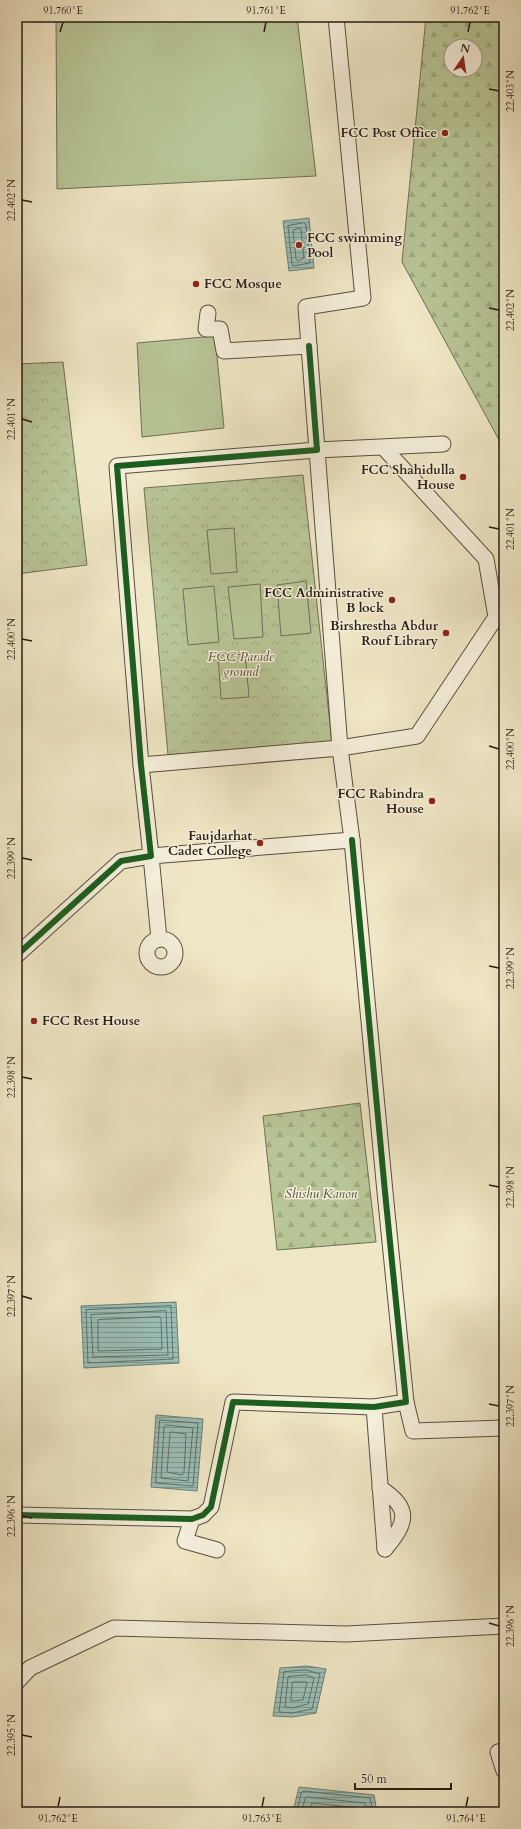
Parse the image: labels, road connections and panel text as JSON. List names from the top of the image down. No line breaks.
{"parks":["FCC Parade ground","Shishu Kanon"],"places":["FCC Post Office","FCC swimming Pool","FCC Mosque","FCC Shahidulla House","FCC Administrative B lock","Birshrestha Abdur Rouf Library","FCC Rabindra House","Faujdarhat Cadet College","FCC Rest House"],"scale_bar":"50 m","north":"top","coordinates":["91.760°E","91.761°E","91.762°E","22.403°N","22.402°N","22.401°N","22.400°N","22.399°N","22.398°N","22.397°N","22.396°N","22.395°N","91.763°E","91.764°E"]}
